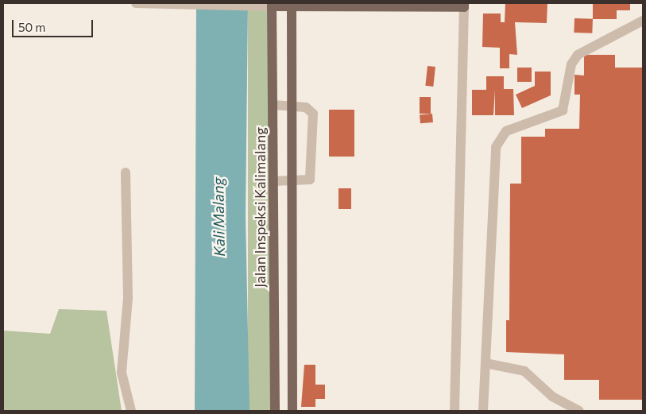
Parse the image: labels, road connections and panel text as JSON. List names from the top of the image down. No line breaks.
{"streets":{"main road":["Jalan Inspeksi Kalimalang"]},"water":["Kali Malang"],"scale_bar":"50 m"}
